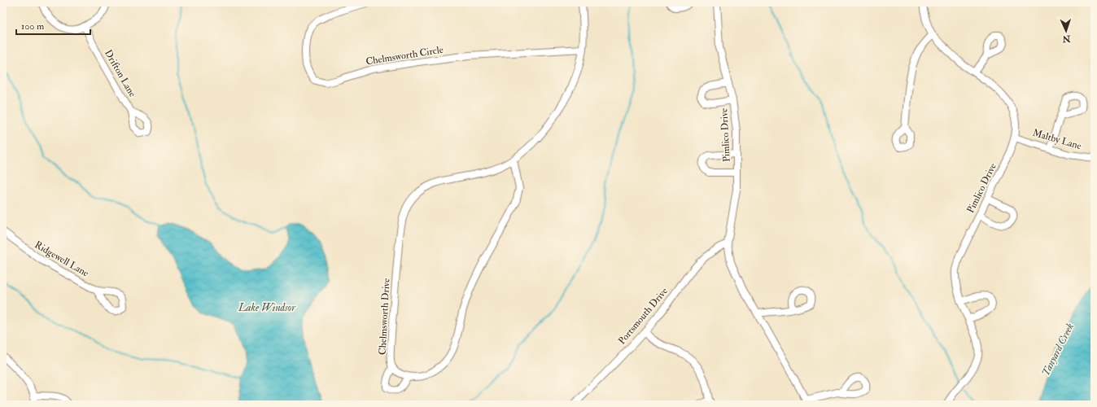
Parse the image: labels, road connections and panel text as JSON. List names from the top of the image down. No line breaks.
{"streets":{"street":["Chelmsworth Circle","Drifton Lane","Pimlico Drive","Maltby Lane","Ridgewell Lane","Portsmouth Drive","Chelmsworth Drive"]},"crossings":[["Chelmsworth Circle","Chelmsworth Drive"],["Pimlico Drive","Maltby Lane"],["Pimlico Drive","Portsmouth Drive"]],"water":["Lake Windsor","Tanyard Creek"],"scale_bar":"100 m","north":"bottom"}
